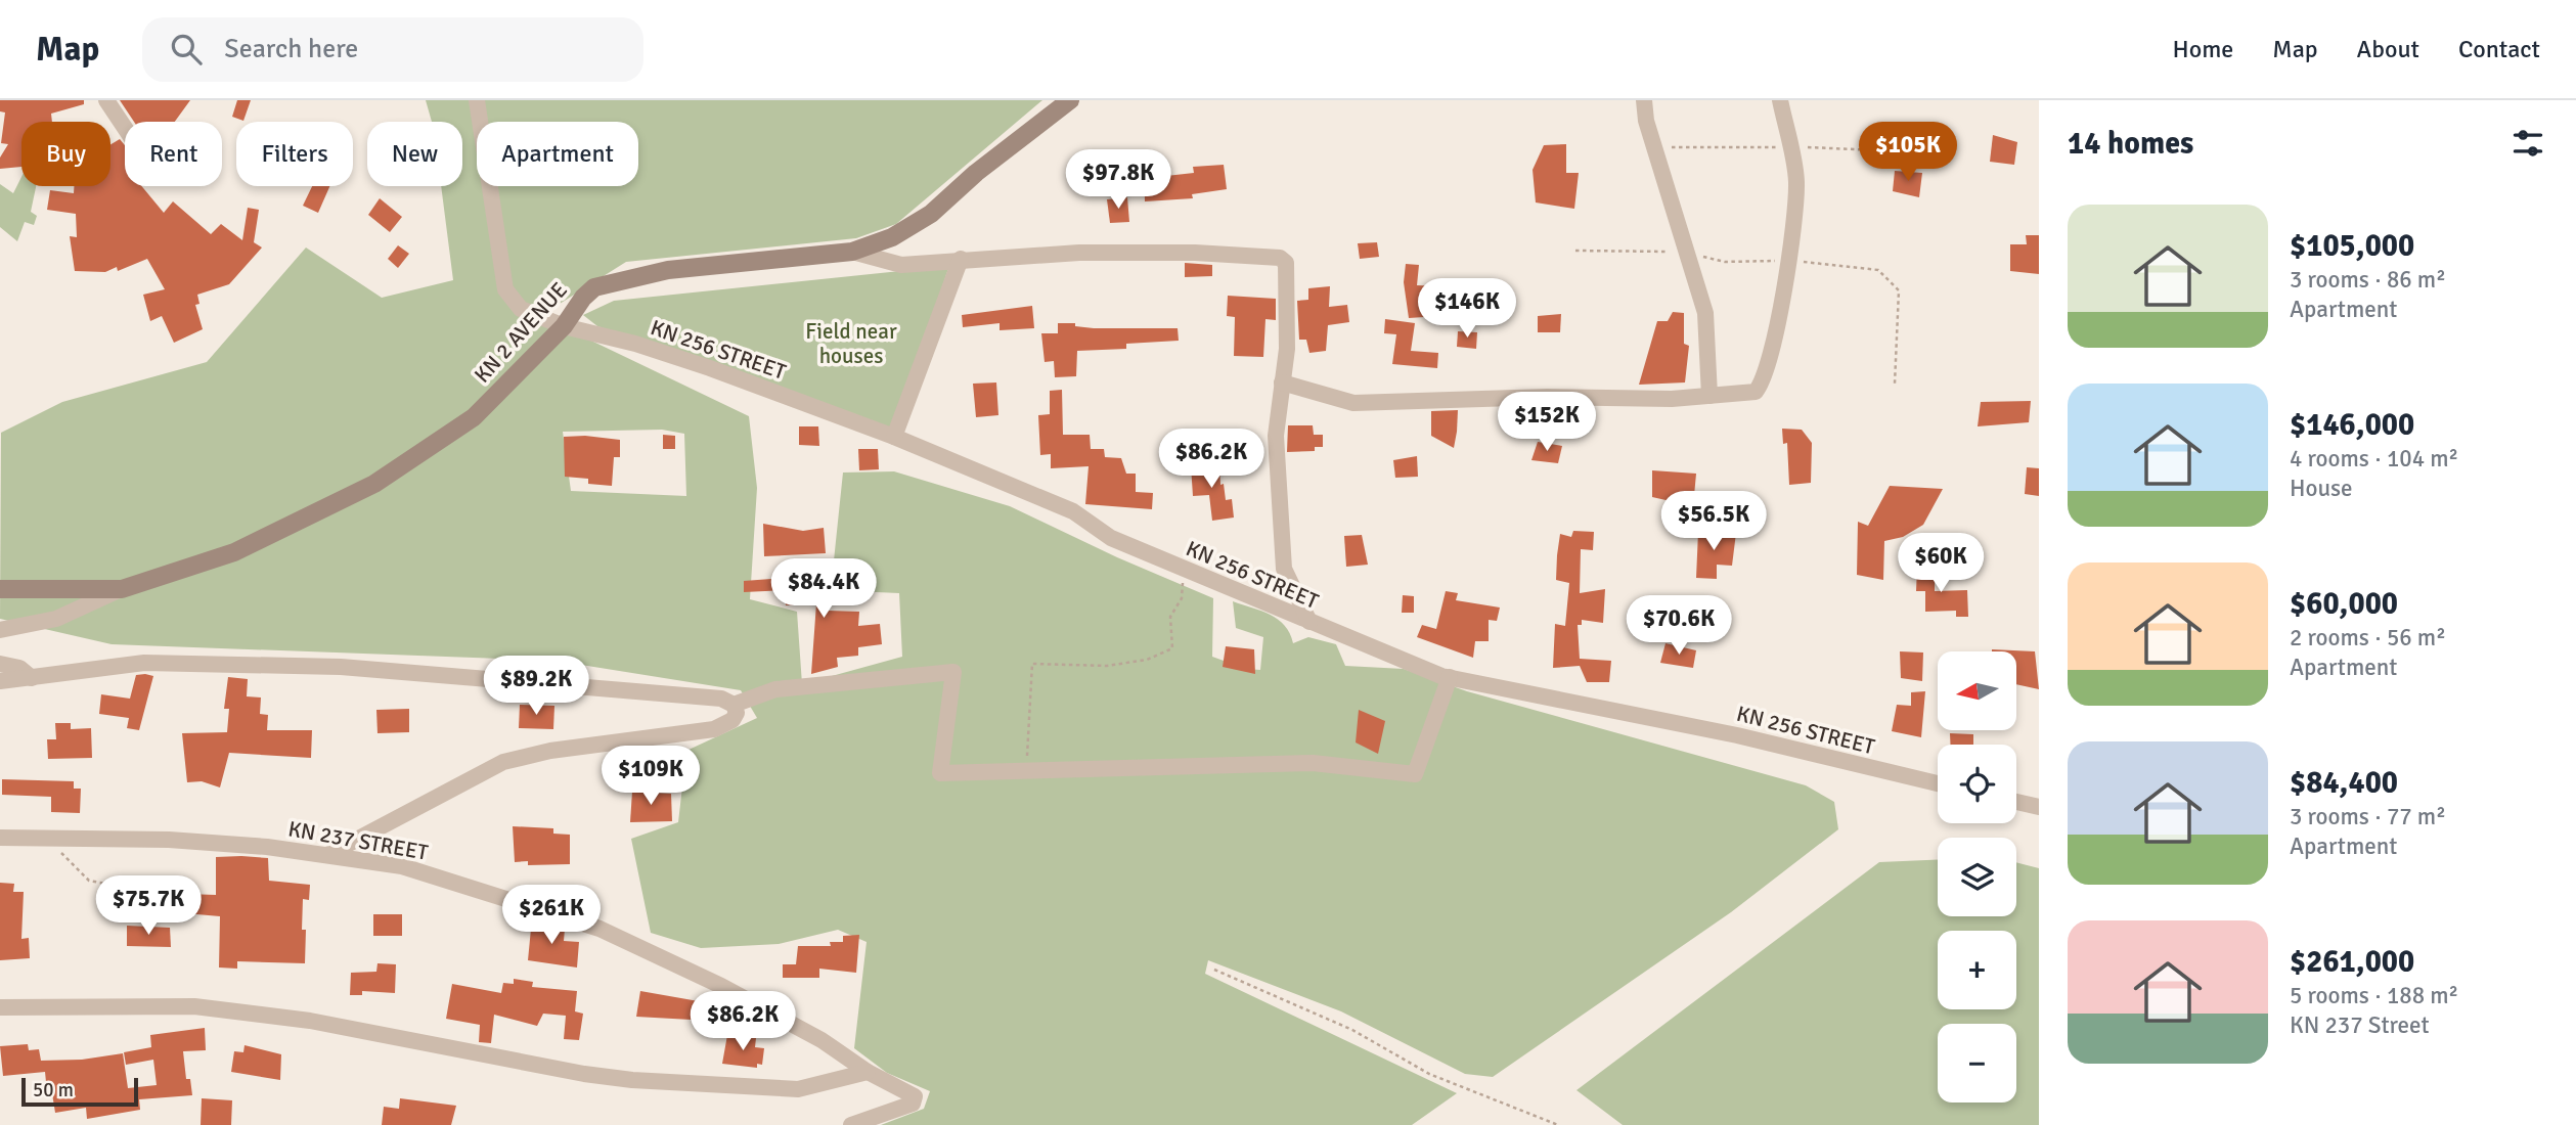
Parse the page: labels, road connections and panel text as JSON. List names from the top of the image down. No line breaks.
{"streets":{"main road":["KN 2 AVENUE"],"street":["KN 256 STREET","KN 237 STREET"]},"crossings":[["KN 2 AVENUE","KN 256 STREET"]],"parks":["Field near houses"],"scale_bar":"50 m","north":"left","page":{"header":"Map","search":"Search here","nav":["Home","Map","About","Contact"],"heading":"14 homes","price":["$105K","$97.8K","$146K","$152K","$86.2K","$56.5K","$60K","$84.4K","$70.6K","$89.2K","$109K","$75.7K","$261K","$86.2K"],"chip":["Buy","Rent","Filters","New","Apartment"],"list":[{"name":"$105,000","note":"3 rooms · 86 m² · Apartment"},{"name":"$146,000","note":"4 rooms · 104 m² · House"},{"name":"$60,000","note":"2 rooms · 56 m² · Apartment"},{"name":"$84,400","note":"3 rooms · 77 m² · Apartment"},{"name":"$261,000","note":"5 rooms · 188 m² · KN 237 Street"}],"map_buttons":["+","−"],"scale":"50 m"}}
